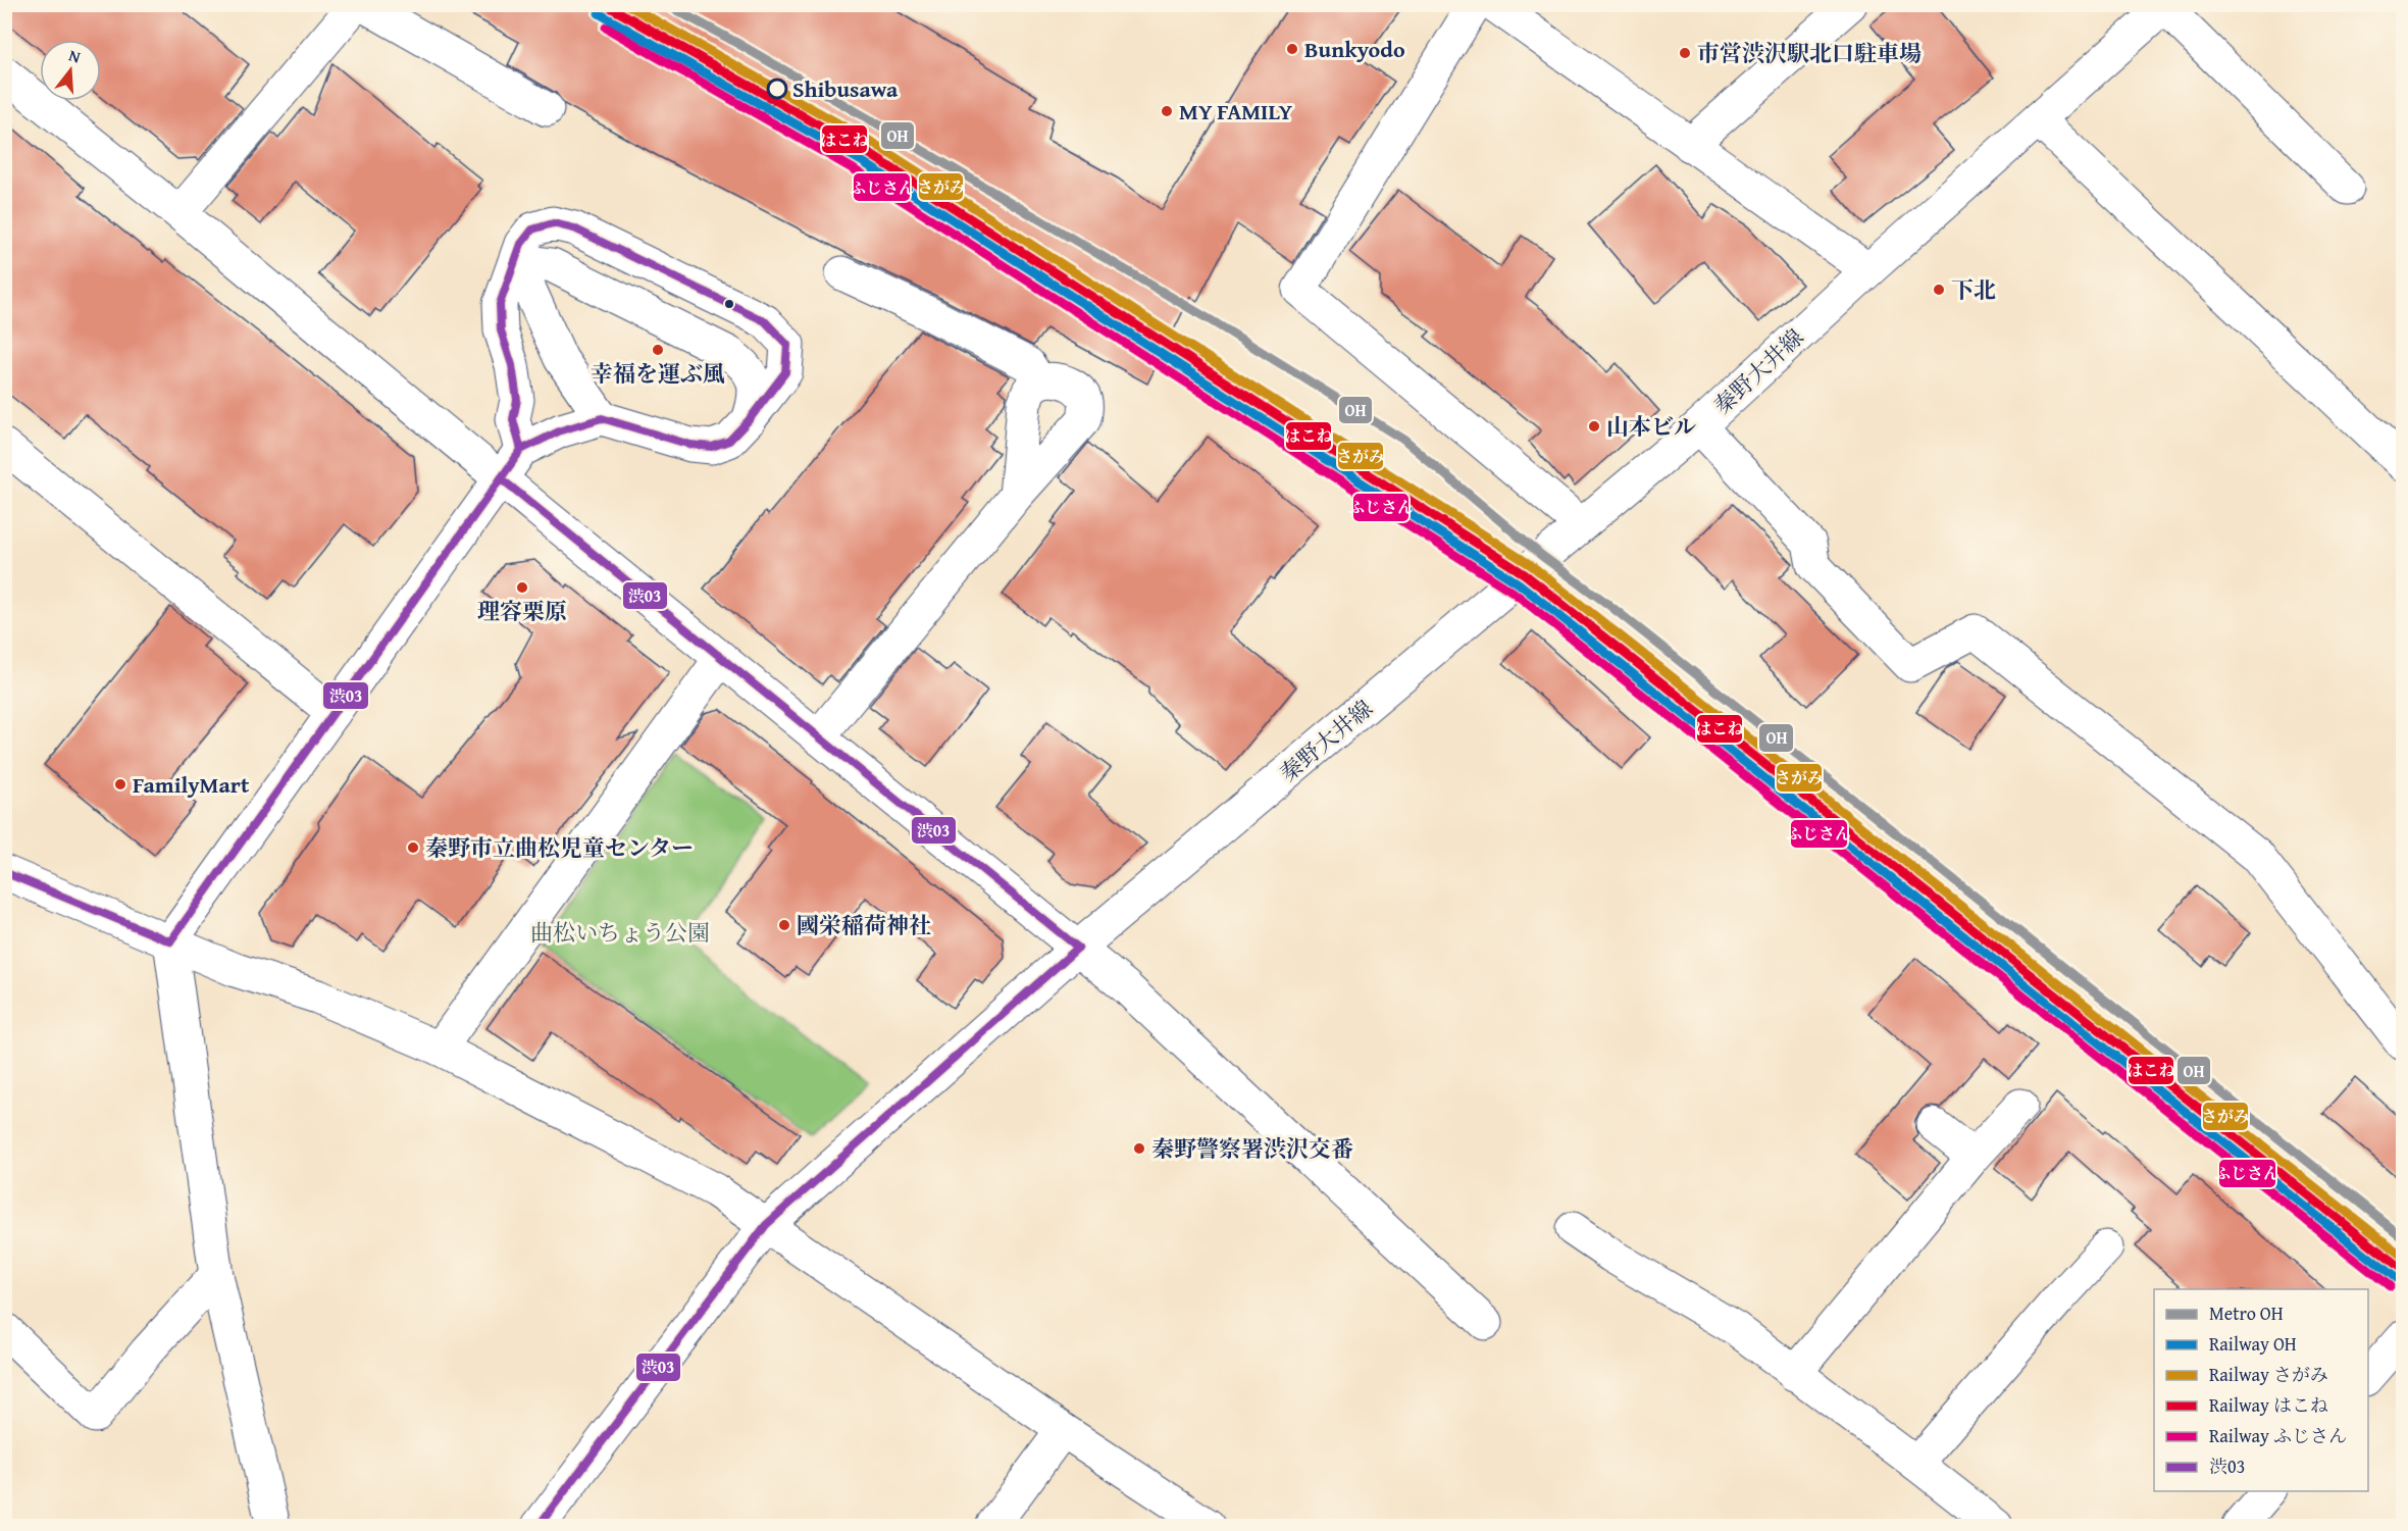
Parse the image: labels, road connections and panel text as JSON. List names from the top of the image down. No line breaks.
{"streets":{"street":["秦野大井線"]},"parks":["曲松いちょう公園"],"places":["Bunkyodo","市営渋沢駅北口駐車場","Shibusawa","MY FAMILY","下北","幸福を運ぶ風","山本ビル","理容栗原","FamilyMart","秦野市立曲松児童センター","國栄稲荷神社","秦野警察署渋沢交番"],"lines":["metro line OH","rail line さがみ","rail line はこね","rail line OH","rail line ふじさん","transit line 渋03"],"legend":["Metro OH","Railway OH","Railway さがみ","Railway はこね","Railway ふじさん","渋03"],"north":"top"}
